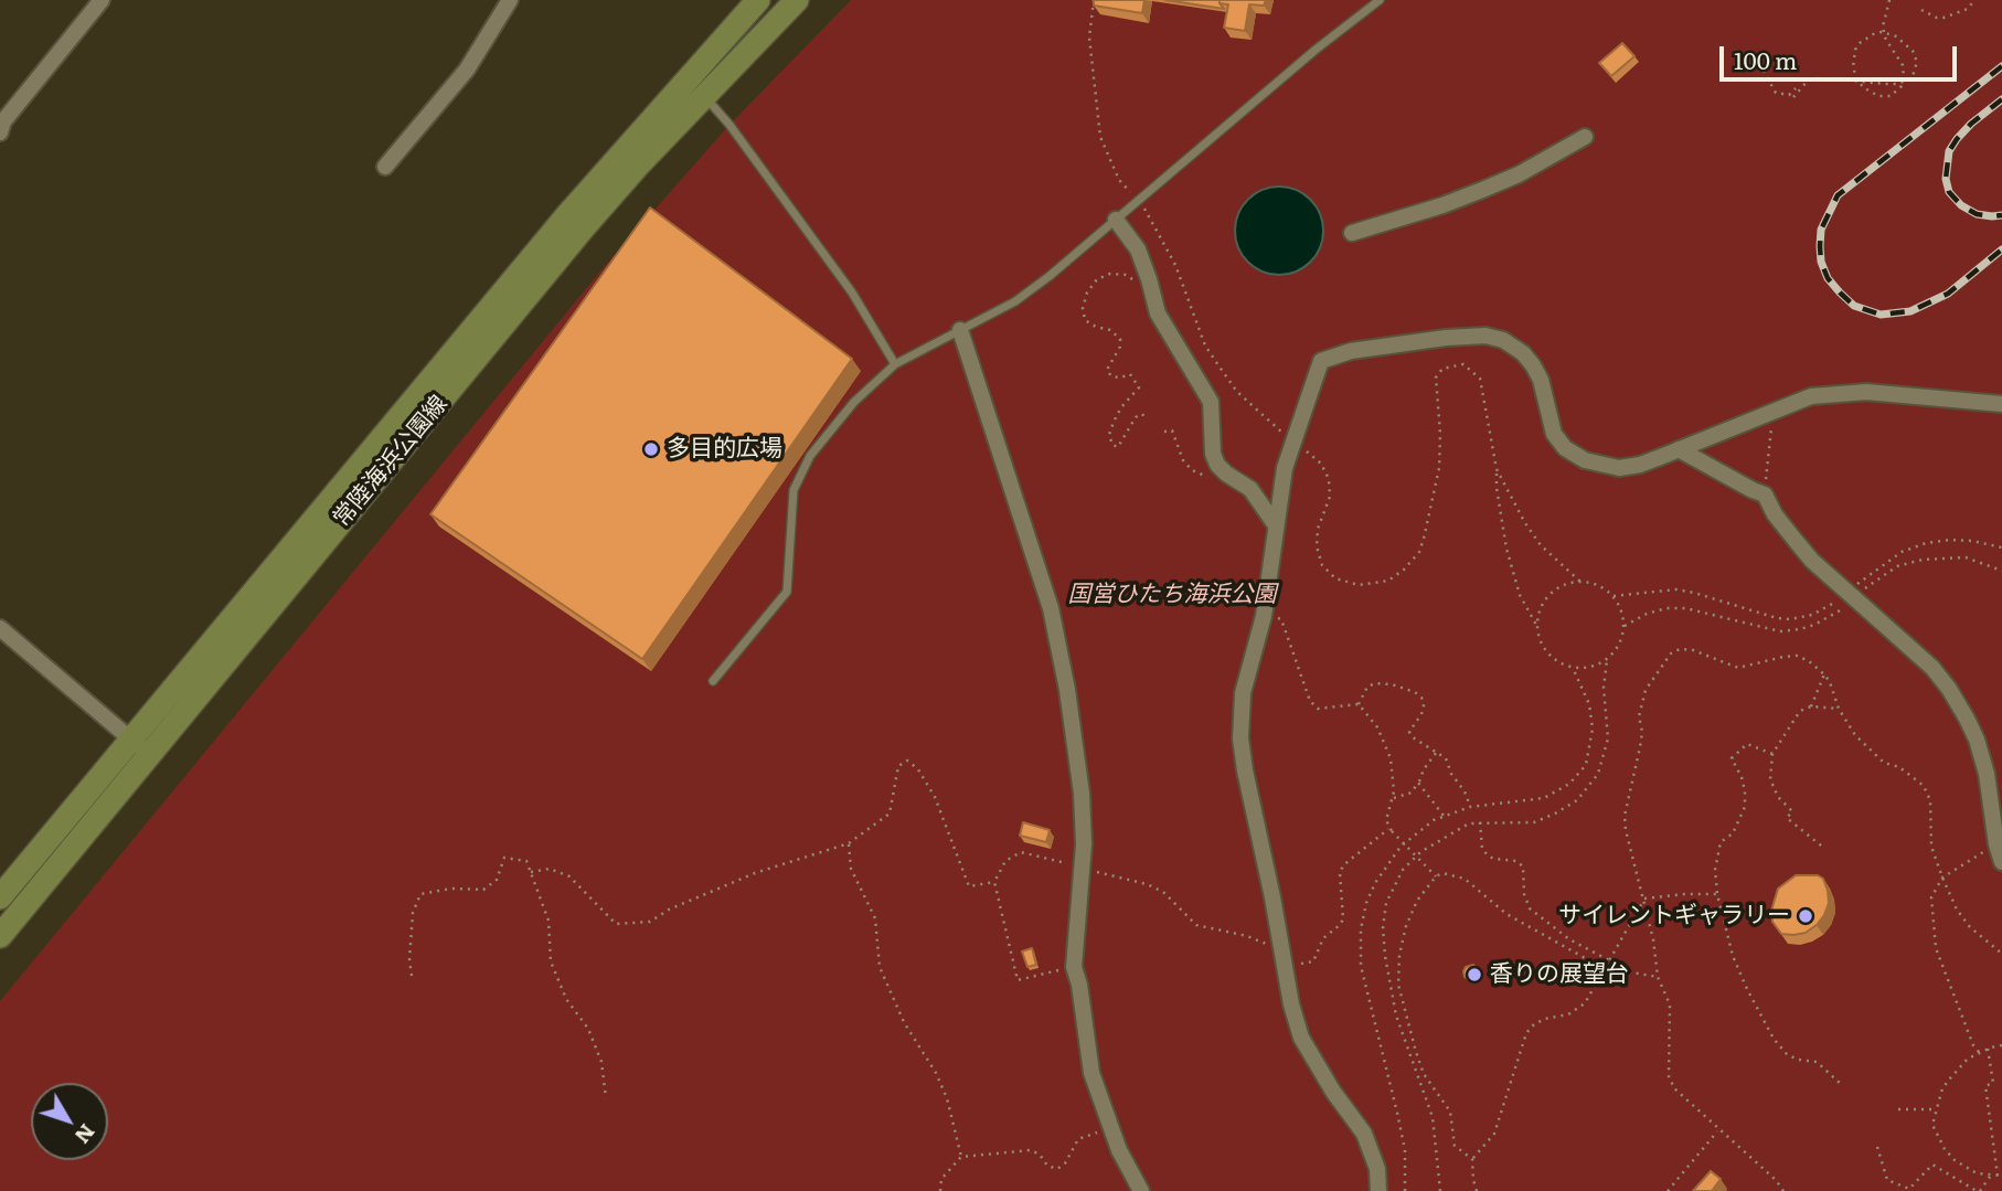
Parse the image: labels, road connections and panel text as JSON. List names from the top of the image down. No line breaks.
{"streets":{"main road":["常陸海浜公園線"]},"parks":["国営ひたち海浜公園"],"places":["多目的広場","サイレントギャラリー","香りの展望台"],"scale_bar":"100 m","north":"bottom right"}
